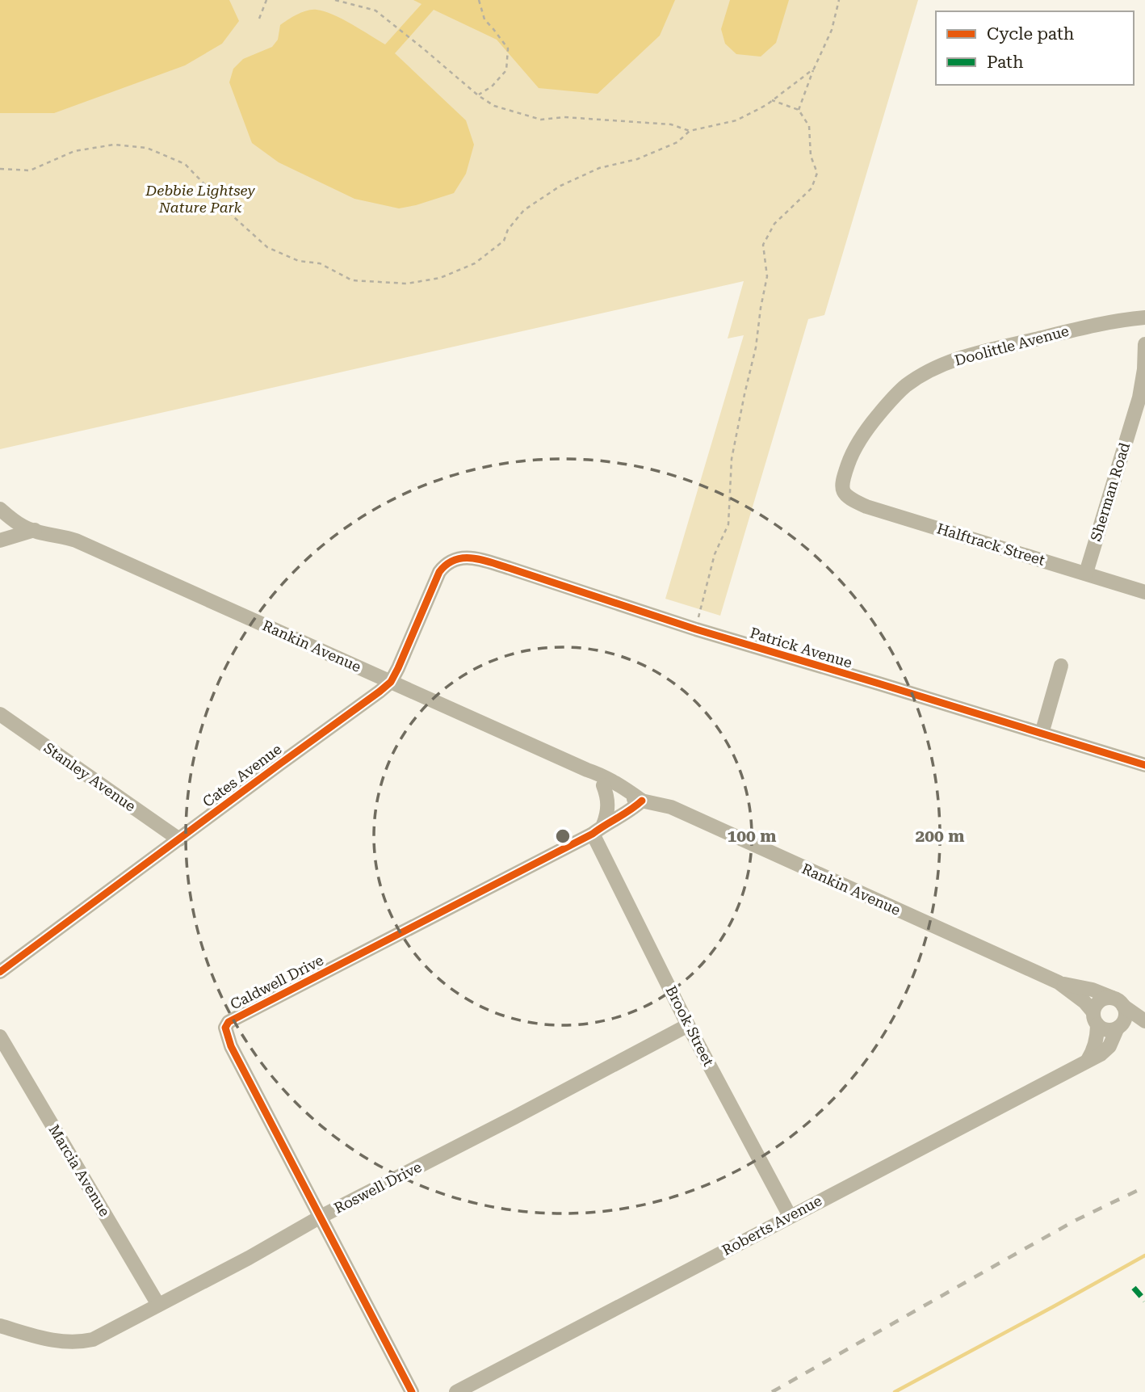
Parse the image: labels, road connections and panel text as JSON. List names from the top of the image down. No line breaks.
{"streets":{"street":["Doolittle Avenue","Sherman Road","Halftrack Street","Rankin Avenue","Patrick Avenue","Cates Avenue","Stanley Avenue","Caldwell Drive","Brook Street","Marcia Avenue","Roswell Drive","Roberts Avenue"]},"crossings":[["Doolittle Avenue","Sherman Road"],["Doolittle Avenue","Halftrack Street"],["Sherman Road","Halftrack Street"],["Rankin Avenue","Cates Avenue"],["Rankin Avenue","Caldwell Drive"],["Rankin Avenue","Roberts Avenue"],["Patrick Avenue","Cates Avenue"],["Cates Avenue","Stanley Avenue"],["Caldwell Drive","Brook Street"],["Caldwell Drive","Roswell Drive"],["Brook Street","Roswell Drive"],["Brook Street","Roberts Avenue"],["Marcia Avenue","Roswell Drive"]],"parks":["Debbie Lightsey Nature Park"],"legend":["Cycle path","Path"],"rings":["100 m","200 m"]}
